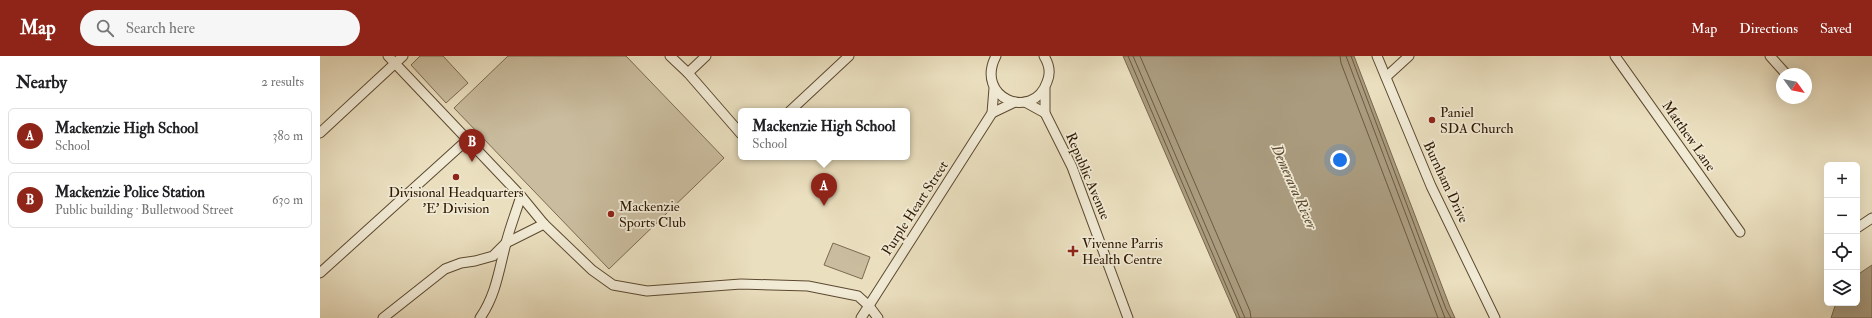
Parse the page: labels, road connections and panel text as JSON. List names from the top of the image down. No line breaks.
{"streets":{"street":["Matthew Lane","Republic Avenue","Burnham Drive","Purple Heart Street"]},"water":["Demerara River"],"places":{"other":["Paniel SDA Church","Divisional Headquarters 'E' Division","Mackenzie Sports Club"],"health":["Vivenne Parris Health Centre"]},"north":"bottom right","page":{"header":"Map","search":"Search here","nav":["Map","Directions","Saved"],"heading":["Nearby","2 results"],"list":[{"mark":"A","name":"Mackenzie High School","note":"School","value":"380 m"},{"mark":"B","name":"Mackenzie Police Station","note":"Public building · Bulletwood Street","value":"630 m"}],"popup":["Mackenzie High School","School"],"pins":["B","A"],"map_buttons":["+","−"]}}
